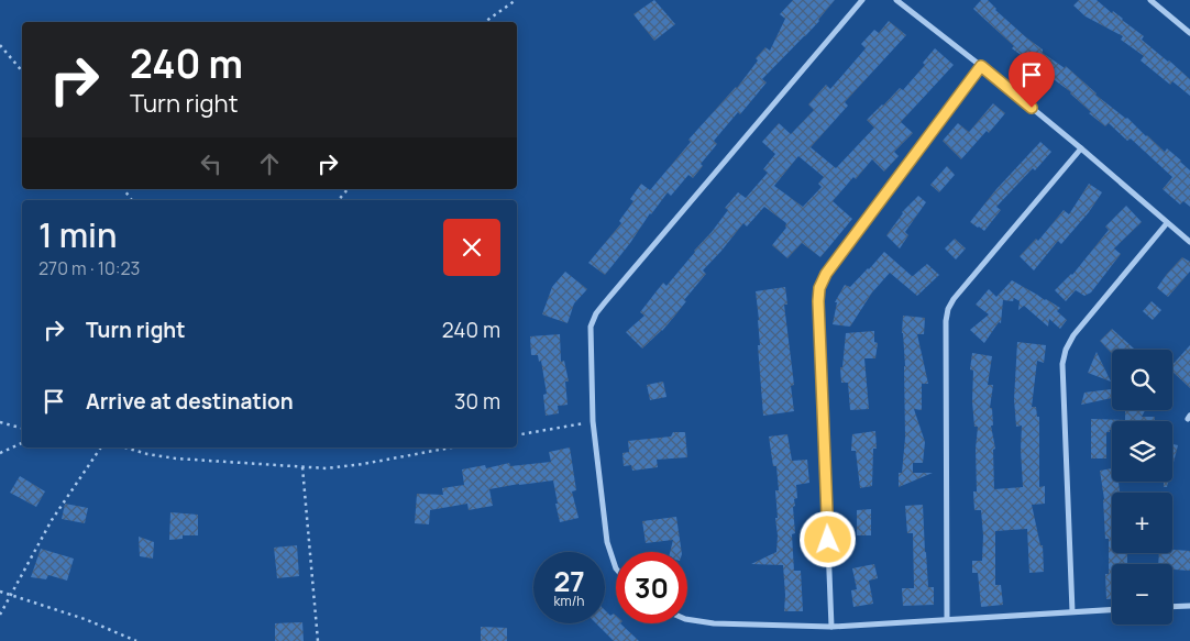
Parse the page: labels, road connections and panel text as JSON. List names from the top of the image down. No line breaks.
{"page":{"turn":["240 m","Turn right"],"heading":["1 min","270 m · 10:23"],"list":[{"name":"Turn right","value":"240 m"},{"name":"Arrive at destination","value":"30 m"}],"map_buttons":["+","−"],"speed":"27 km/h","limit":"30"}}
